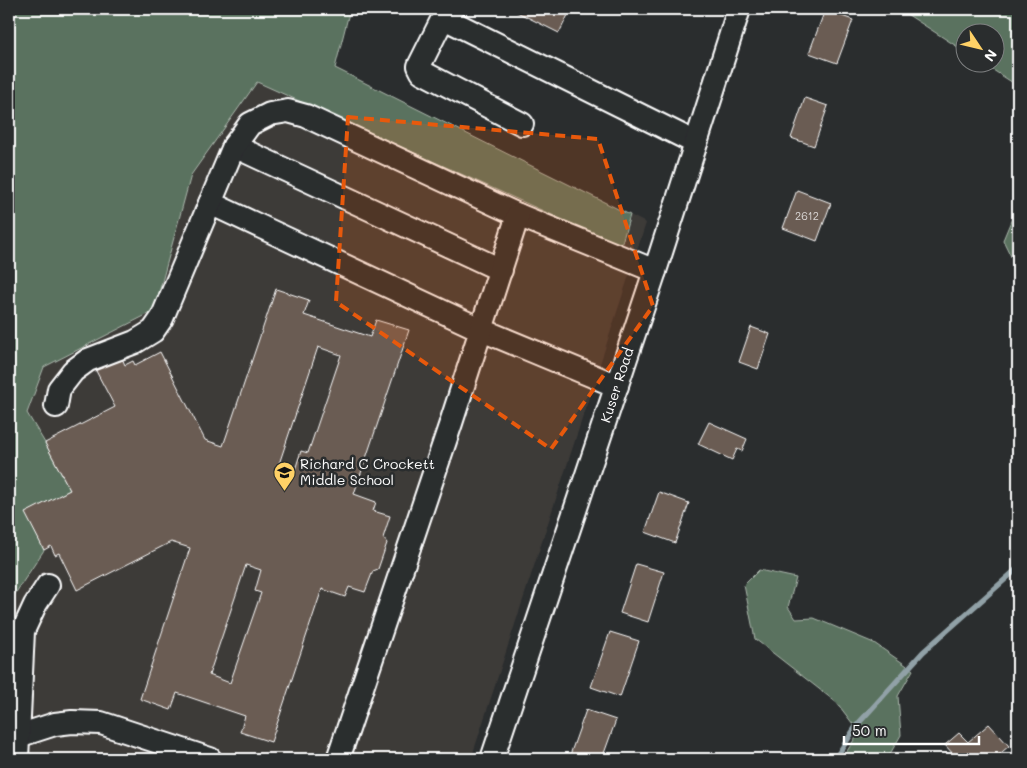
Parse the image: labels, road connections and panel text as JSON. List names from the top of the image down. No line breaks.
{"streets":{"street":["Kuser Road"]},"places":{"school or university":["Richard C Crockett Middle School"]},"house_numbers":["2612"],"scale_bar":"50 m","north":"bottom right"}
